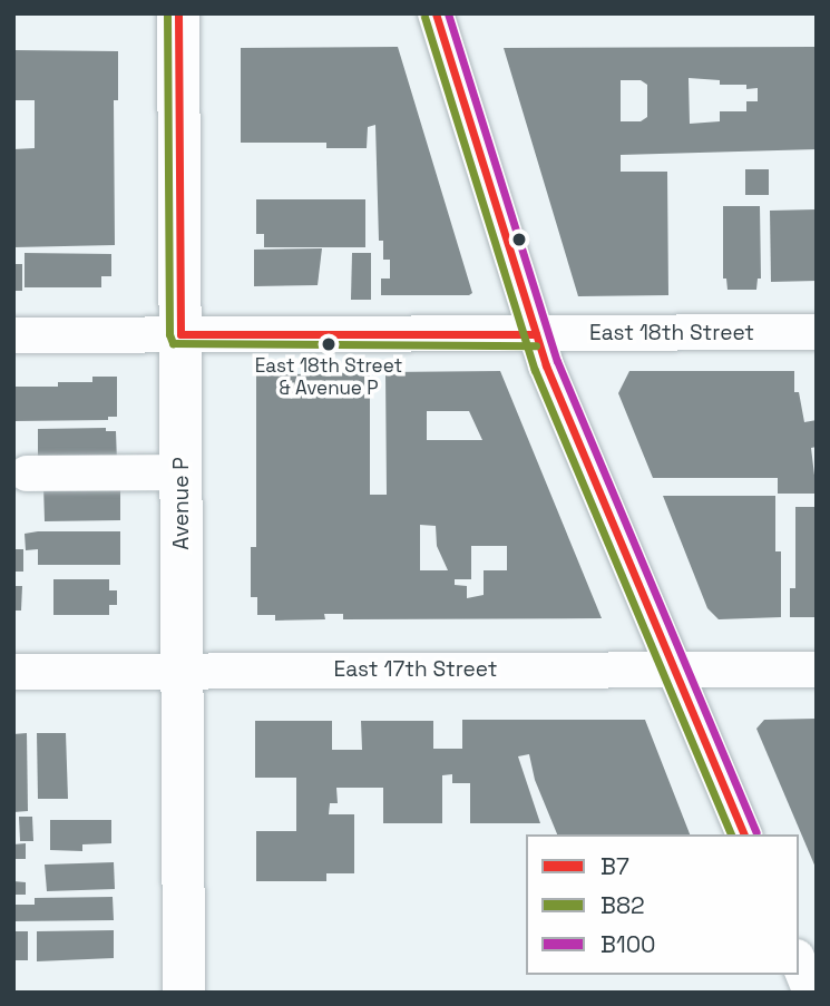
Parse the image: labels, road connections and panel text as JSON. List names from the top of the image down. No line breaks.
{"streets":{"main road":["Avenue P"],"street":["East 18th Street","East 17th Street"]},"crossings":[["East 18th Street","Avenue P"],["Avenue P","East 17th Street"]],"places":["East 18th Street & Avenue P"],"lines":["transit line B7","transit line B82","transit line B100"],"legend":["B7","B82","B100"]}
